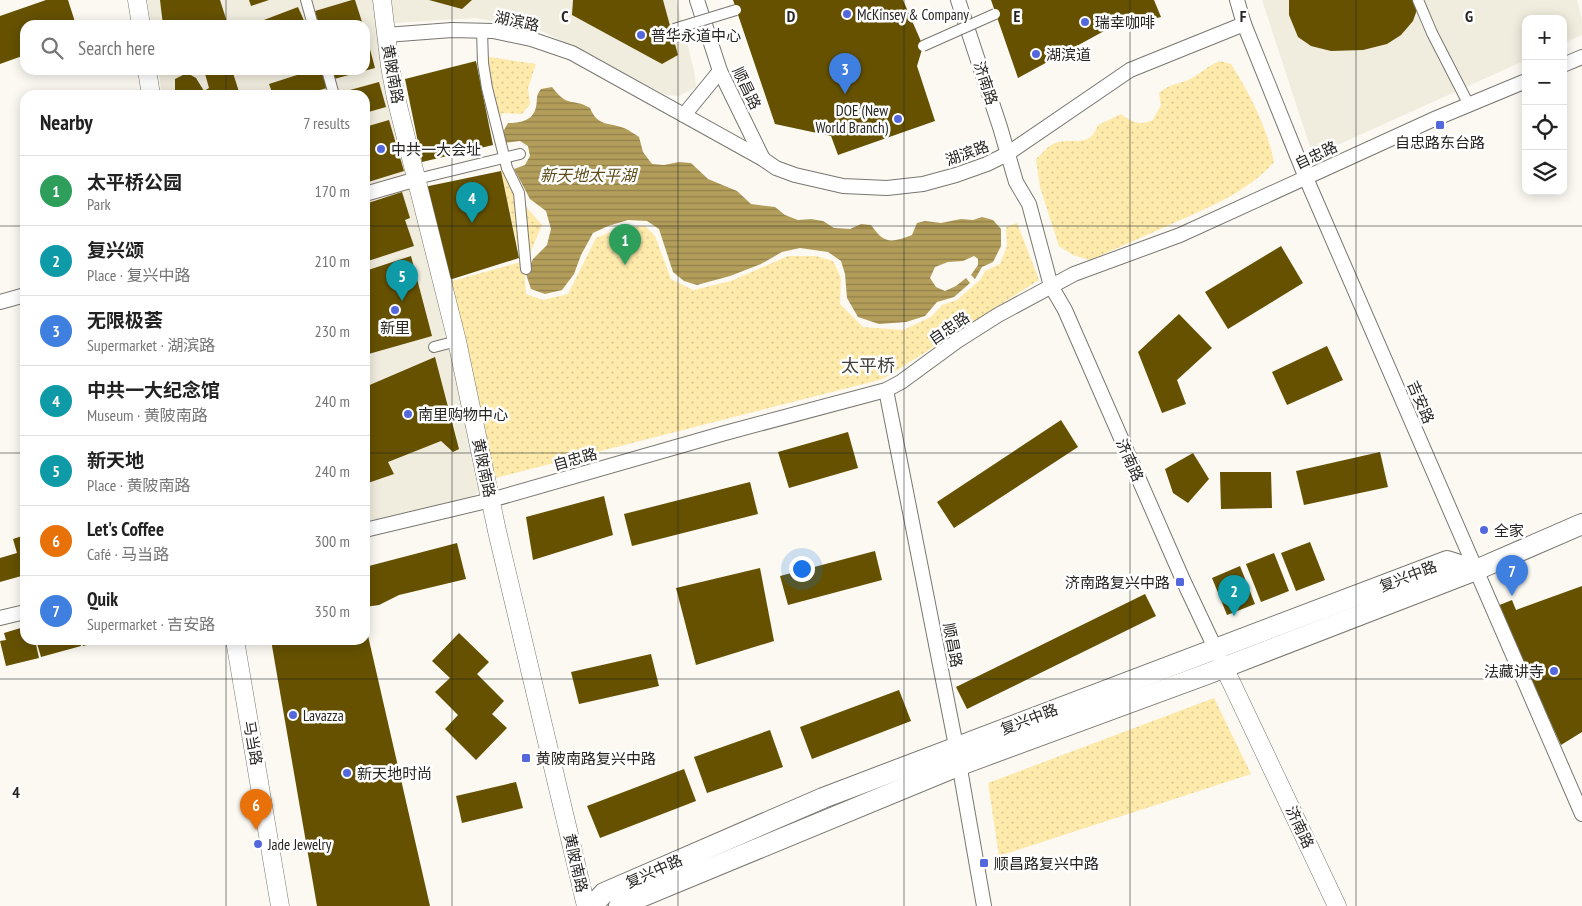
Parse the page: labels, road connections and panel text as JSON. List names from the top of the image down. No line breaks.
{"streets":{"main road":["复兴中路"],"street":["湖滨路","黄陂南路","济南路","顺昌路","自忠路","吉安路","马当路"]},"crossings":[["湖滨路","黄陂南路"],["湖滨路","济南路"],["湖滨路","顺昌路"],["湖滨路","吉安路"],["黄陂南路","自忠路"],["济南路","自忠路"],["济南路","复兴中路"],["顺昌路","自忠路"],["顺昌路","复兴中路"],["自忠路","吉安路"],["吉安路","复兴中路"]],"districts":["太平桥"],"water":["新天地太平湖"],"places":{"other":["McKinsey & Company","瑞幸咖啡","普华永道中心","湖滨道","DOE (New World Branch)","中共一大会址","新里","南里购物中心","全家","法藏讲寺","Lavazza","新天地时尚","Jade Jewelry"],"transit":["自忠路东台路","济南路复兴中路","黄陂南路复兴中路","顺昌路复兴中路"]},"page":{"map_buttons":["+","−"],"search":"Search here","pins":["3","4","1","5","7","2","6"],"heading":["Nearby","7 results"],"list":[{"mark":"1","name":"太平桥公园","note":"Park","value":"170 m"},{"mark":"2","name":"复兴颂","note":"Place · 复兴中路","value":"210 m"},{"mark":"3","name":"无限极荟","note":"Supermarket · 湖滨路","value":"230 m"},{"mark":"4","name":"中共一大纪念馆","note":"Museum · 黄陂南路","value":"240 m"},{"mark":"5","name":"新天地","note":"Place · 黄陂南路","value":"240 m"},{"mark":"6","name":"Let's Coffee","note":"Café · 马当路","value":"300 m"},{"mark":"7","name":"Quik","note":"Supermarket · 吉安路","value":"350 m"}]},"grid":{"columns":["C","D","E","F","G"],"rows":["4"]}}
